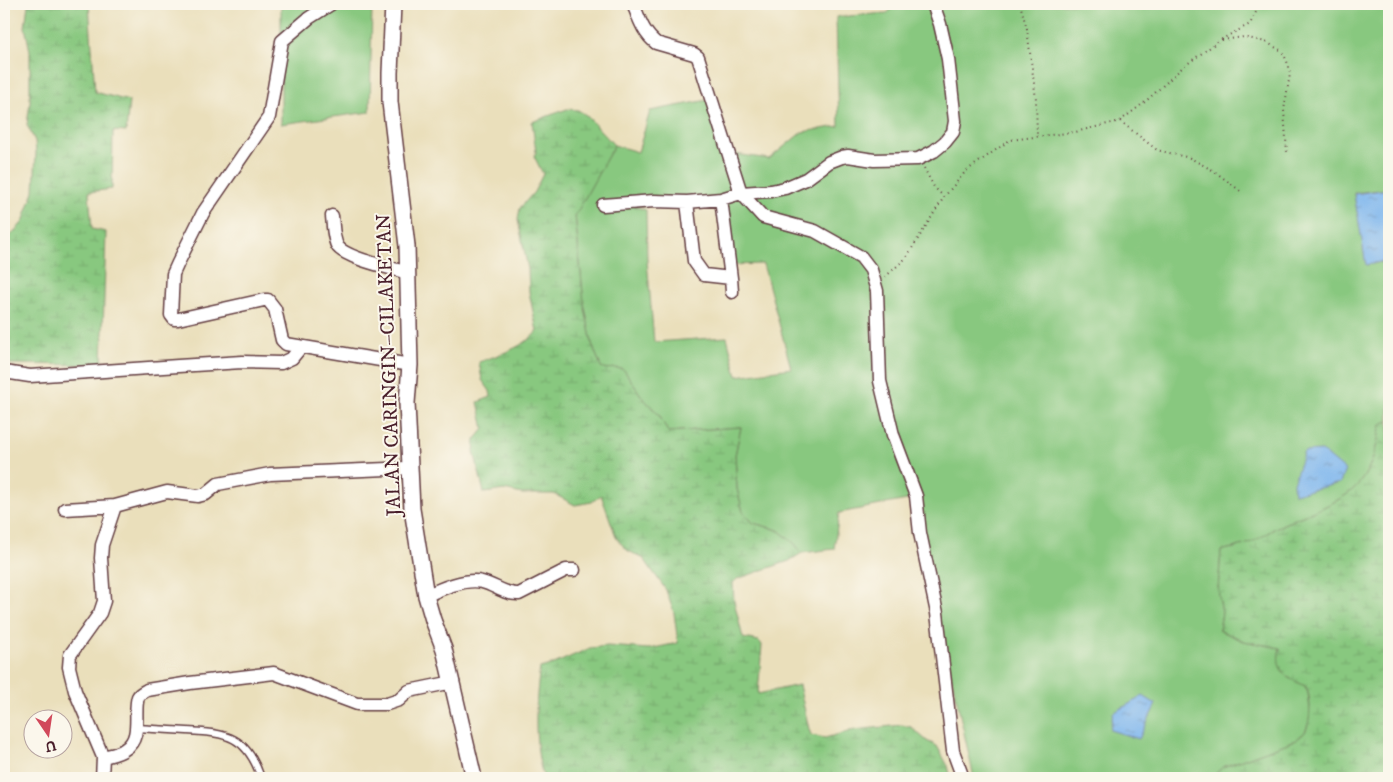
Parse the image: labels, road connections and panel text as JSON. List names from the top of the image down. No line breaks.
{"streets":{"street":["JALAN CARINGIN–CILAKETAN"]},"north":"bottom"}
